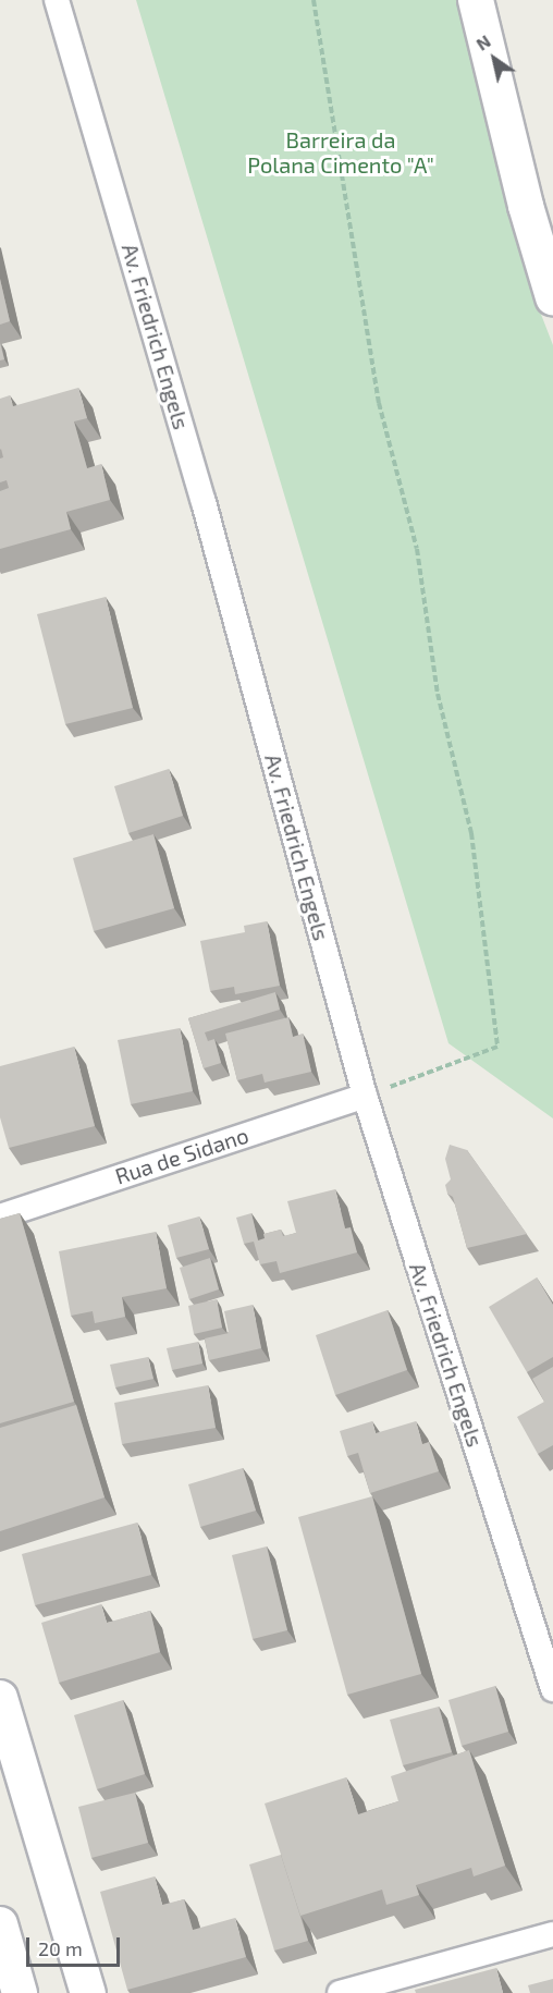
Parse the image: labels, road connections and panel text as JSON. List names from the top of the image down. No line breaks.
{"streets":{"street":["Av. Friedrich Engels","Rua de Sidano"]},"crossings":[["Av. Friedrich Engels","Rua de Sidano"]],"parks":["Barreira da Polana Cimento \"A\""],"scale_bar":"20 m","north":"top left"}
